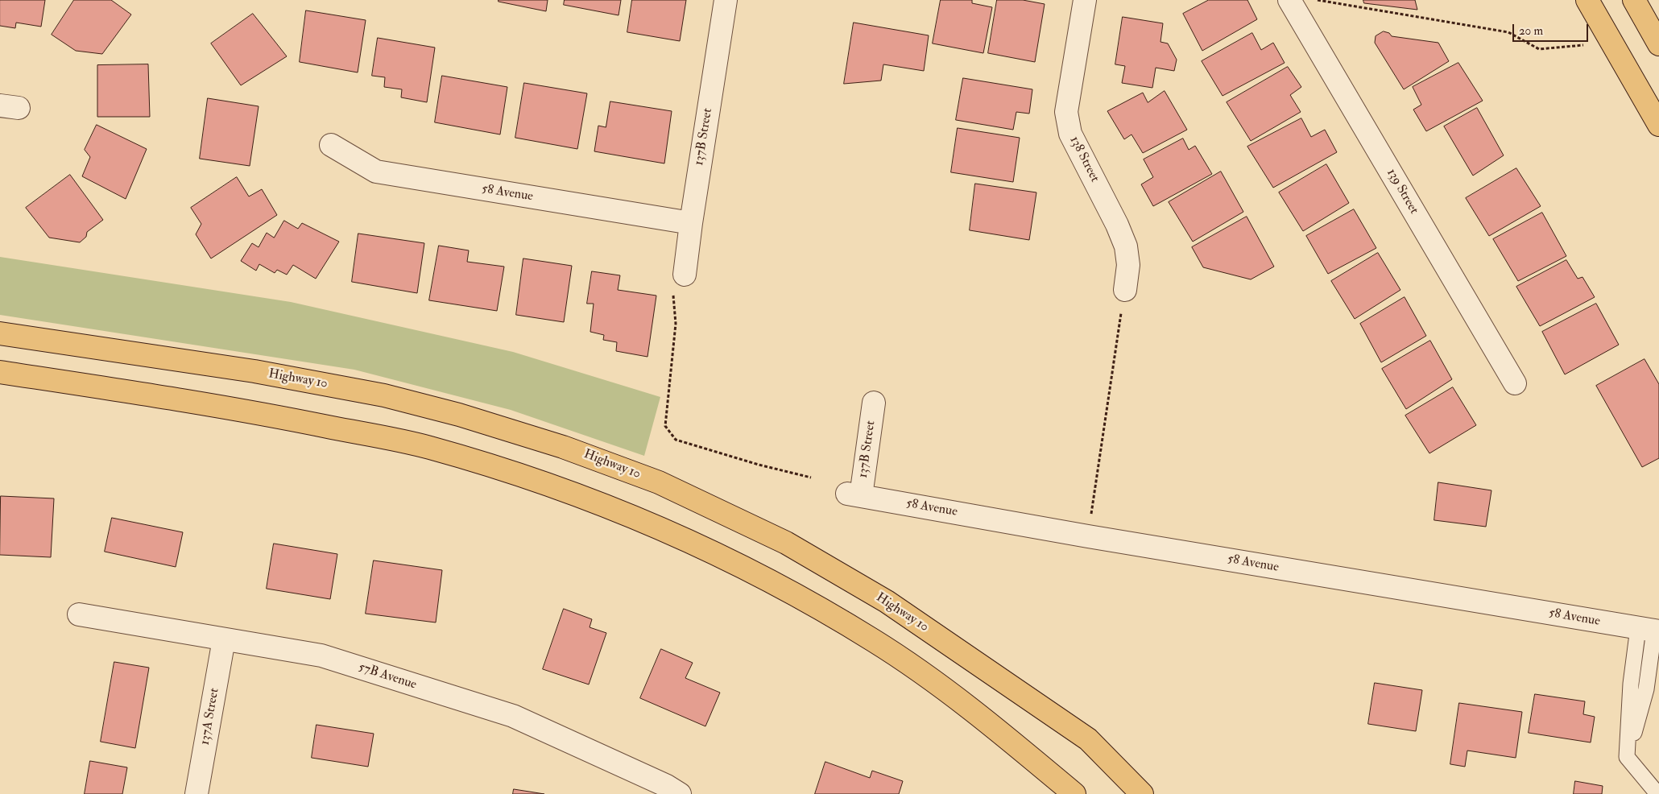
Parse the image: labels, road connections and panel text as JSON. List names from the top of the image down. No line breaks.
{"streets":{"main road":["Highway 10"],"street":["137B Street","138 Street","139 Street","58 Avenue","57B Avenue","137A Street"]},"crossings":[["137B Street","58 Avenue"],["57B Avenue","137A Street"]],"scale_bar":"20 m"}
